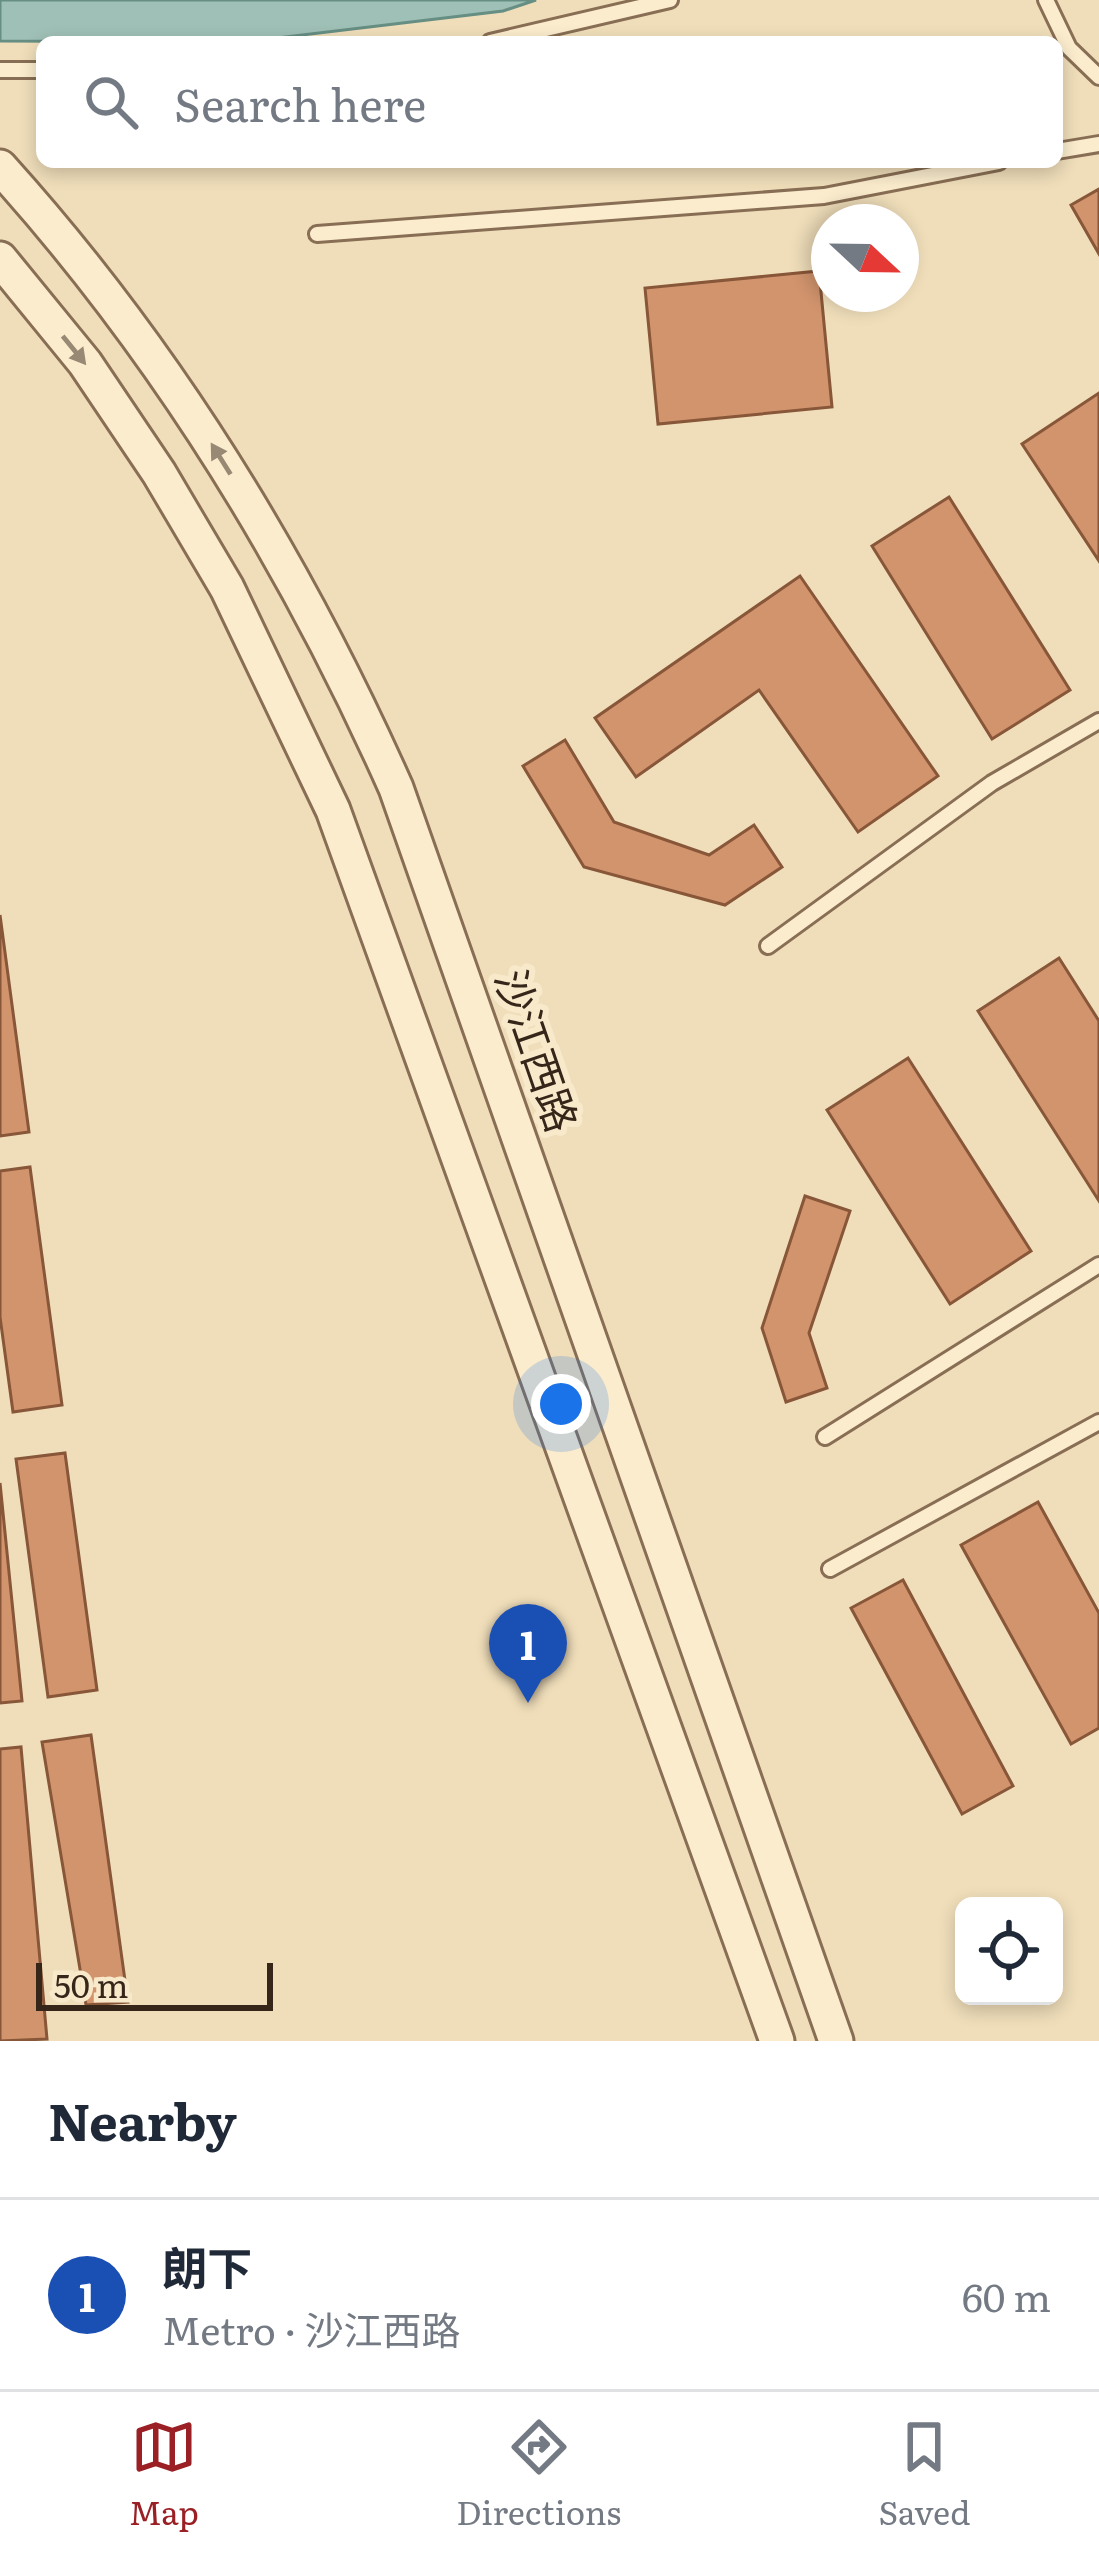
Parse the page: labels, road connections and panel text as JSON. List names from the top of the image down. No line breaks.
{"streets":{"street":["沙江西路"]},"scale_bar":"50 m","north":"right","page":{"search":"Search here","pins":"1","scale":"50 m","heading":"Nearby","list":[{"mark":"1","name":"朗下","note":"Metro · 沙江西路","value":"60 m"}],"nav":["Map","Directions","Saved"]}}
